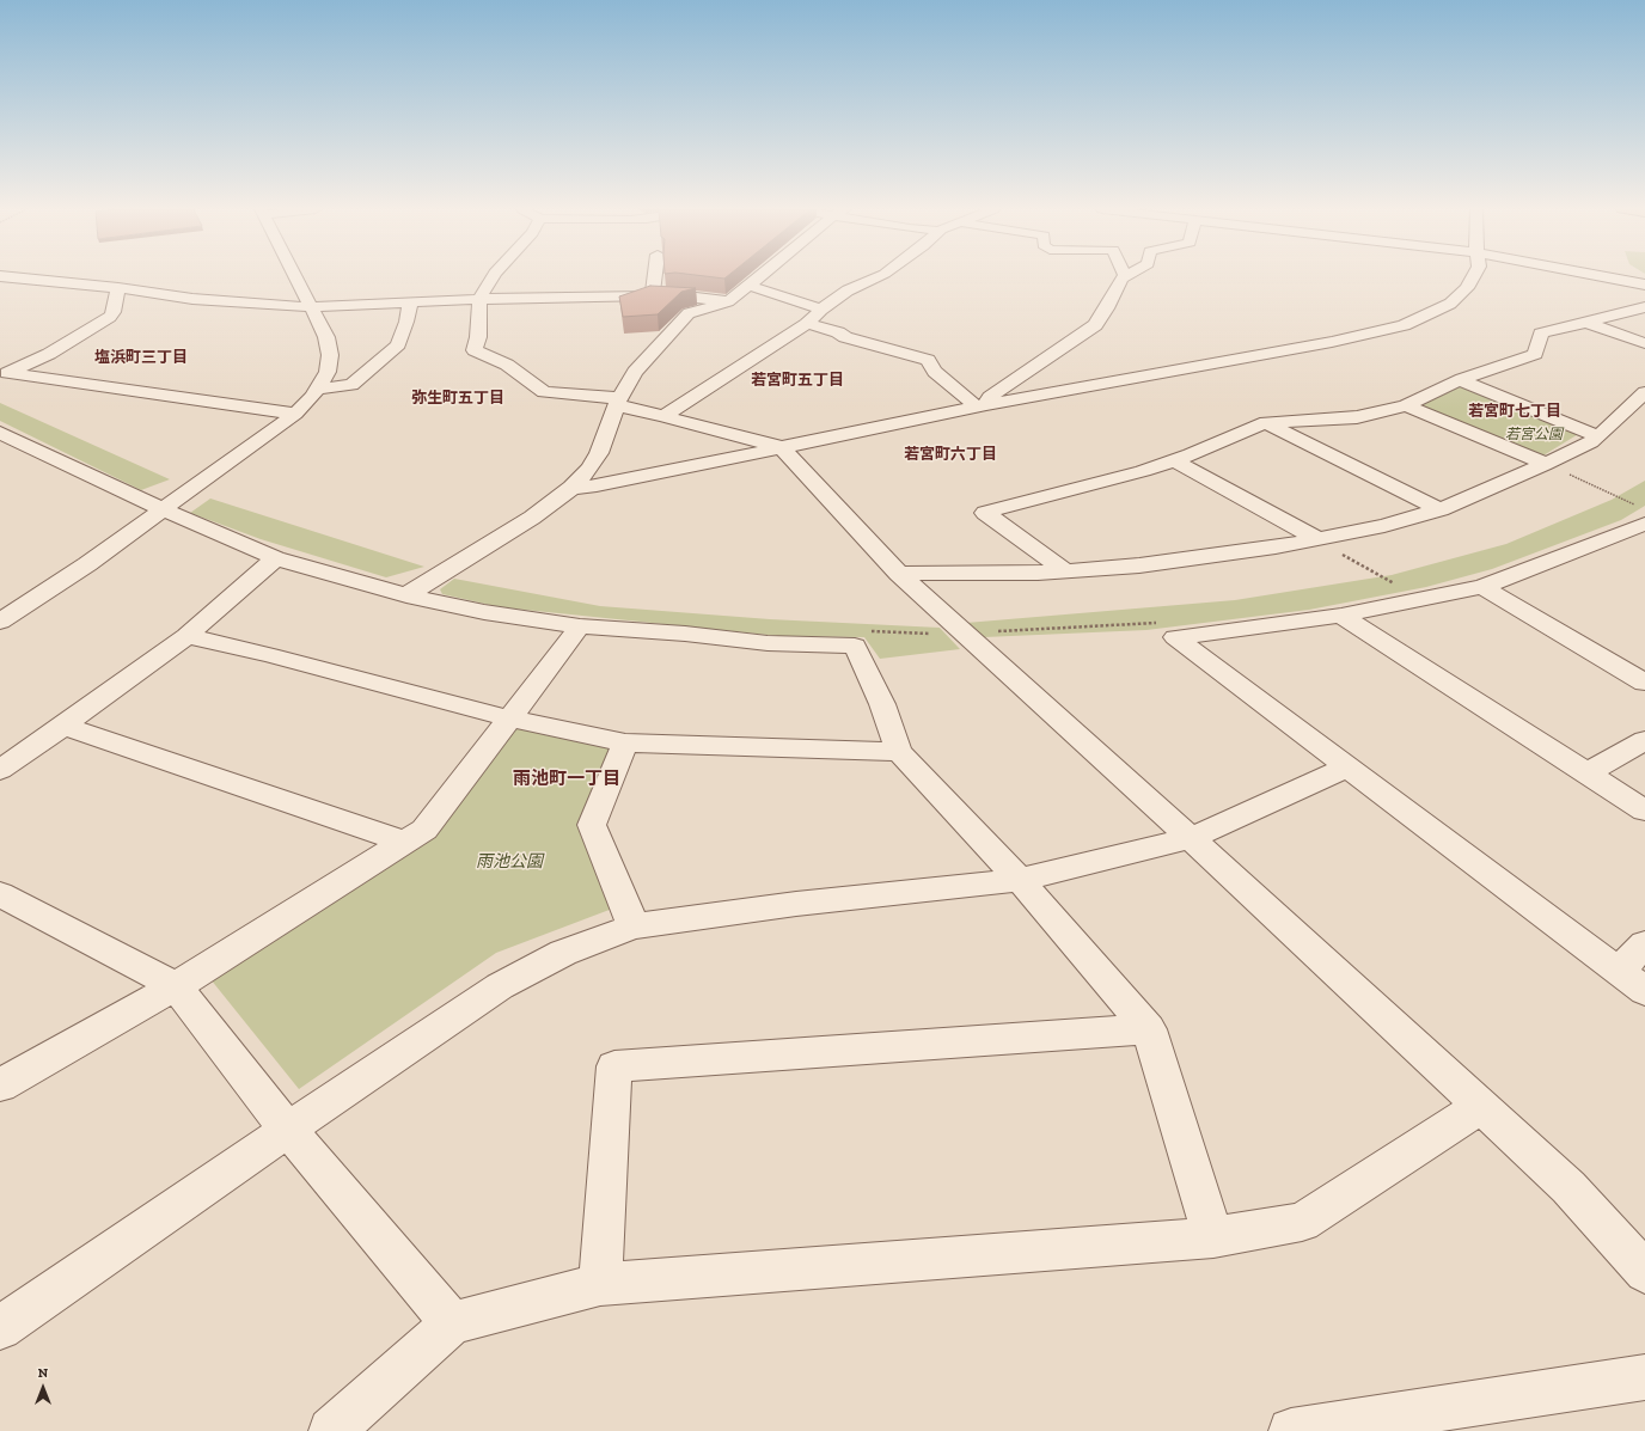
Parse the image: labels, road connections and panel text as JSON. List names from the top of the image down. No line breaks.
{"districts":["塩浜町三丁目","若宮町五丁目","弥生町五丁目","若宮町七丁目","若宮町六丁目","雨池町一丁目"],"parks":["若宮公園","雨池公園"],"north":"top"}
